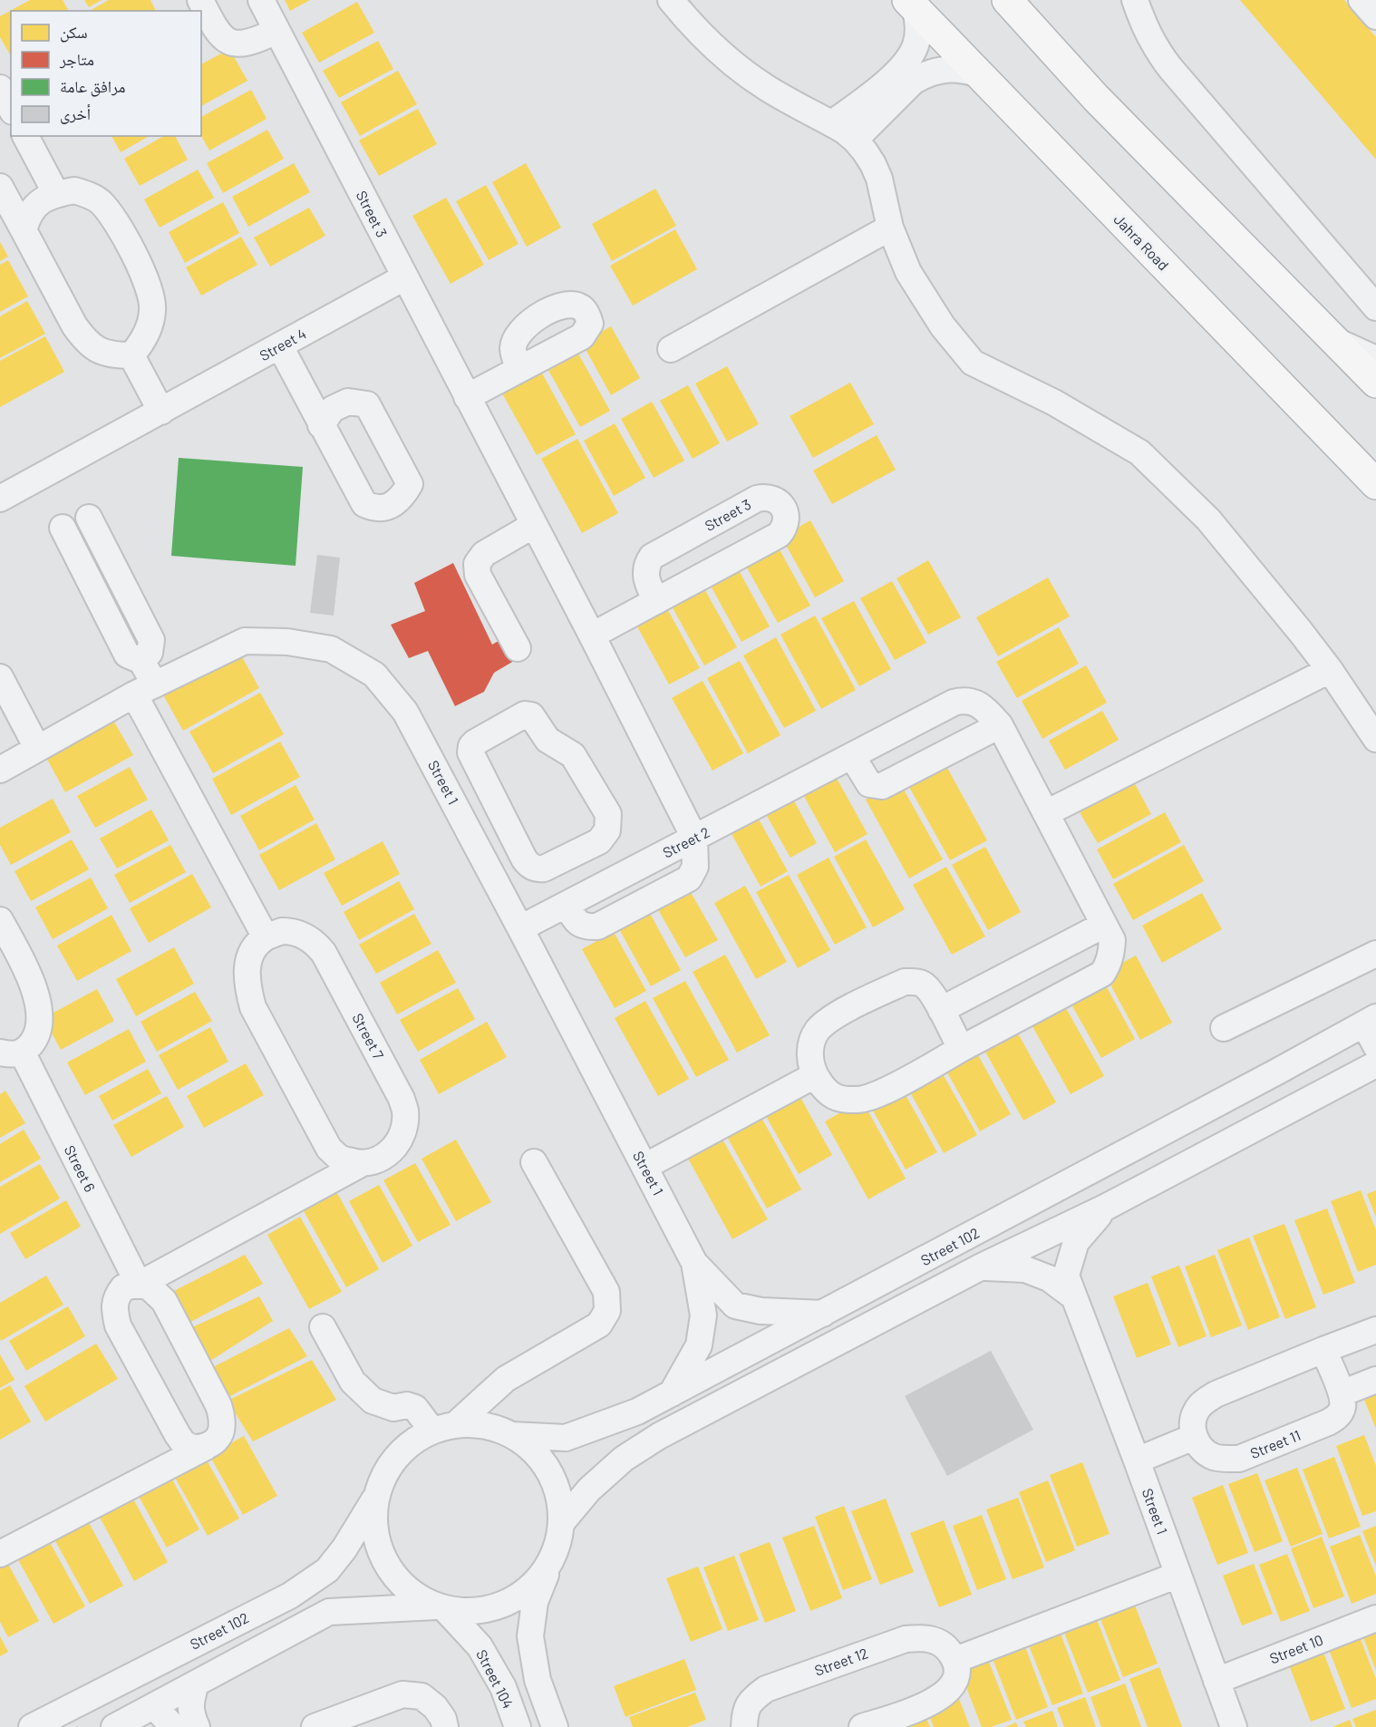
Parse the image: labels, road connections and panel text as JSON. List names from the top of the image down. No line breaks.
{"streets":{"highway":["Jahra Road"],"street":["Street 3","Street 4","Street 1","Street 2","Street 7","Street 6","Street 102","Street 11","Street 10","Street 12","Street 104"]},"crossings":[["Street 3","Street 4"],["Street 3","Street 2"],["Street 1","Street 2"],["Street 1","Street 102"],["Street 1","Street 10"],["Street 7","Street 6"],["Street 102","Street 104"]],"legend":["سكن","متاجر","مرافق عامة","أخرى"]}
